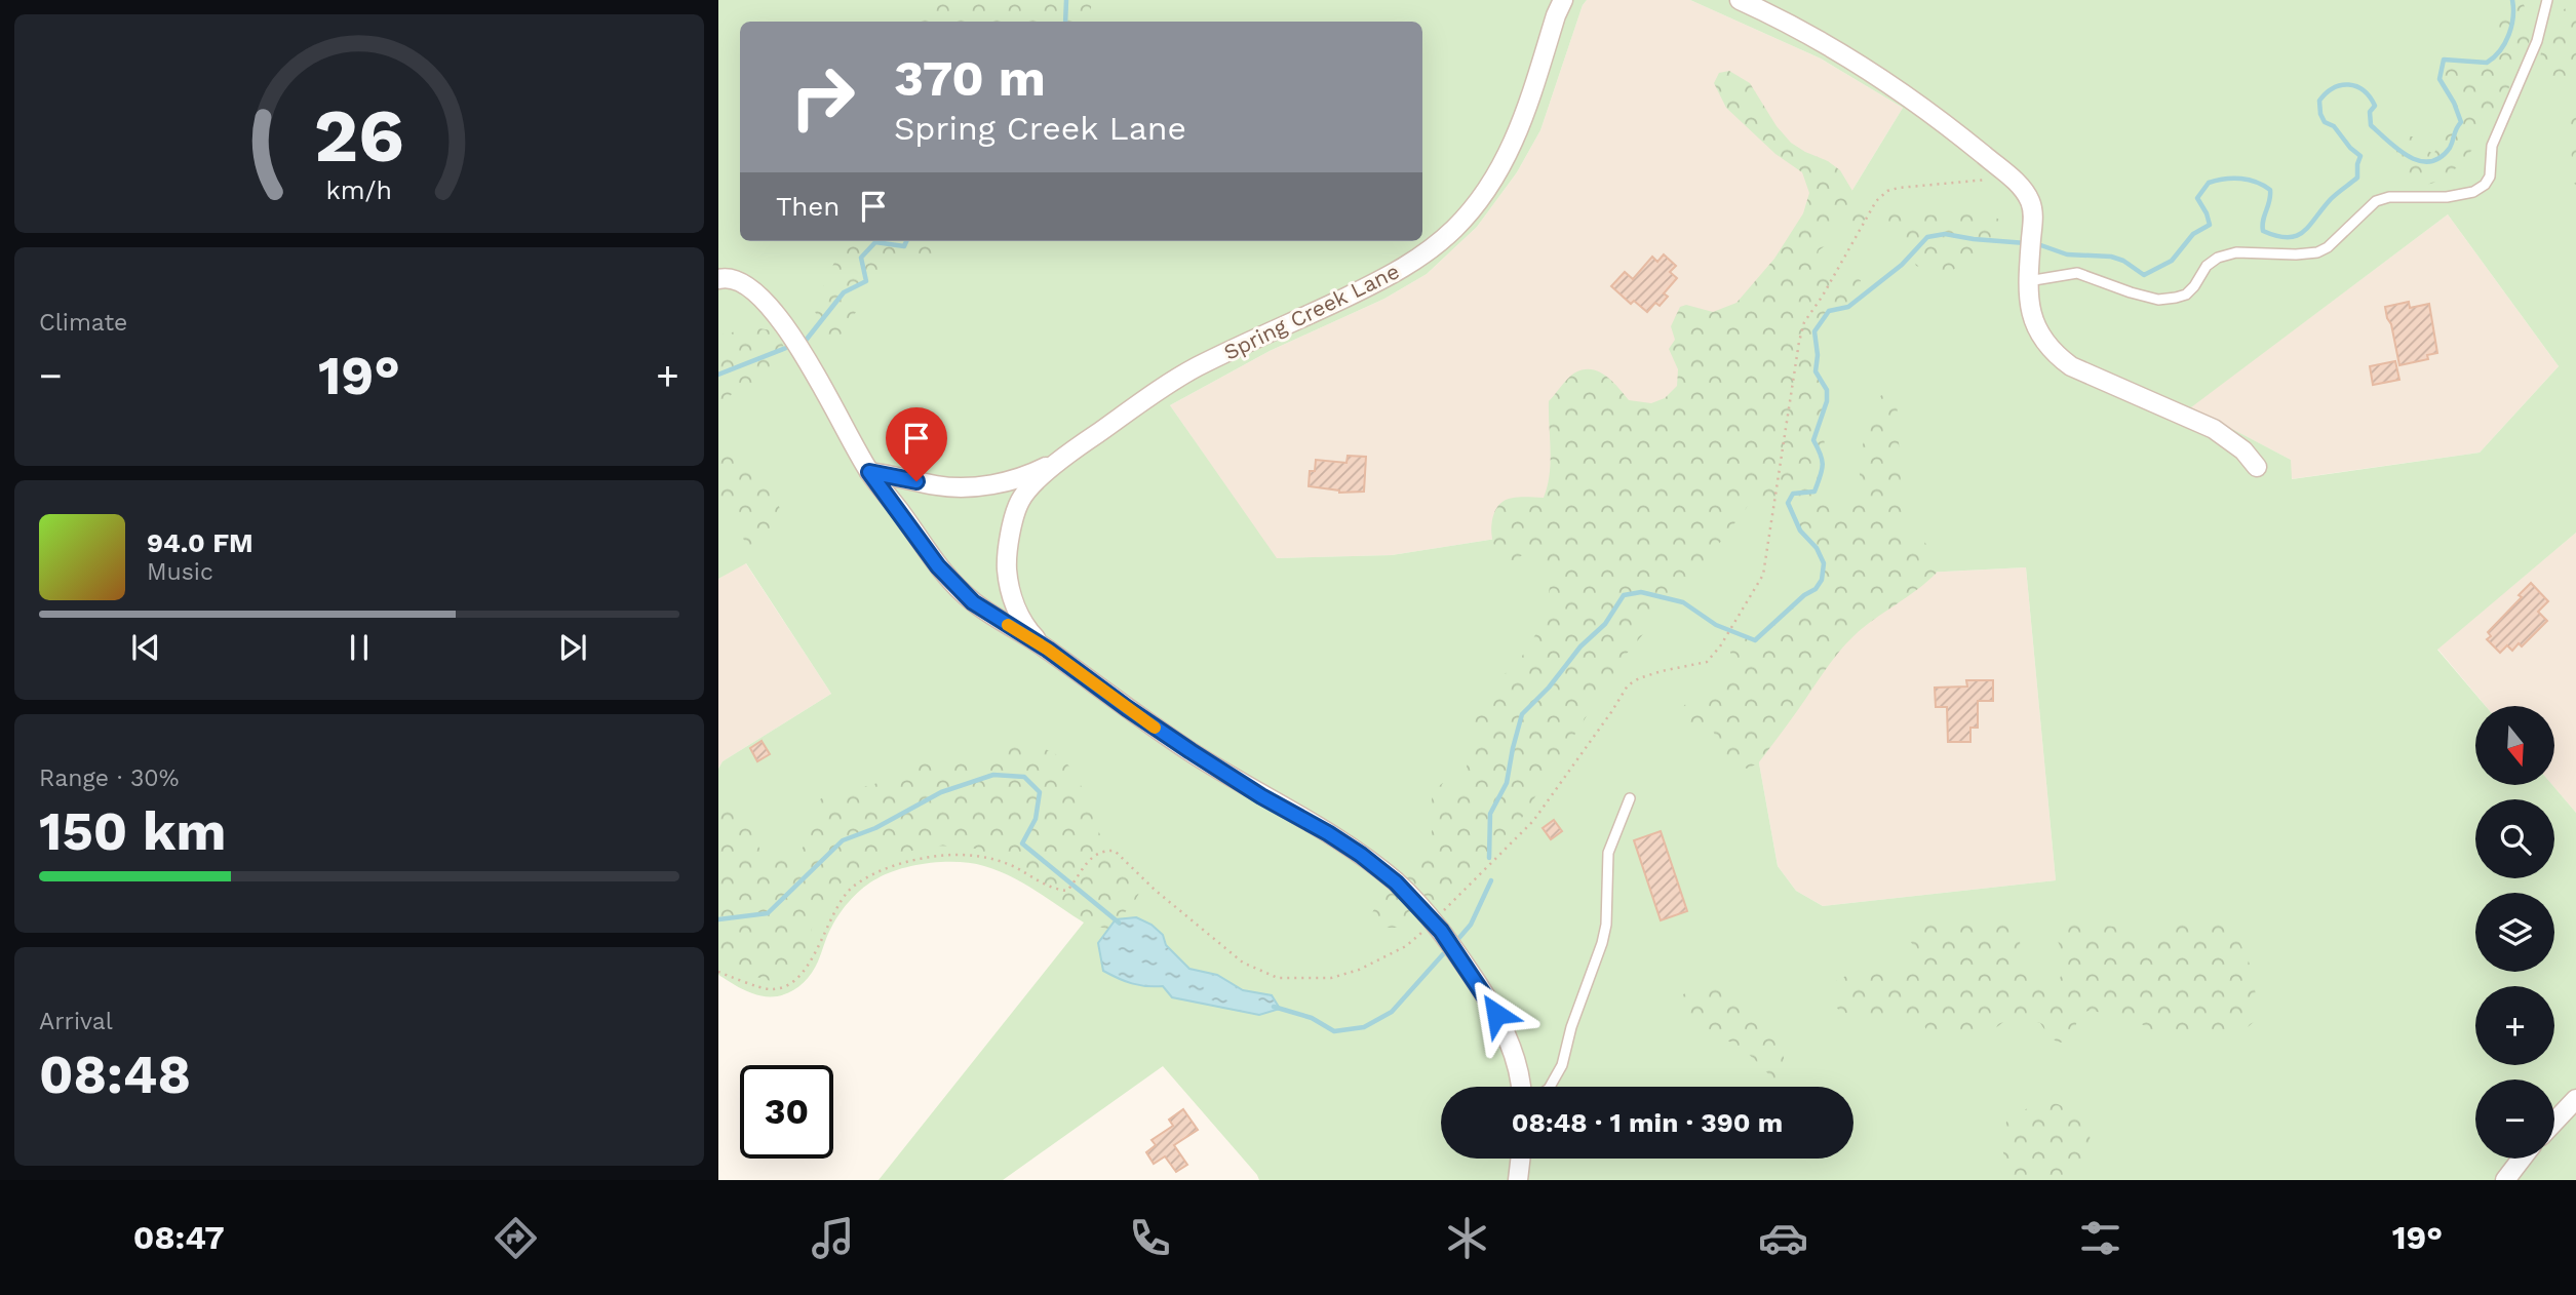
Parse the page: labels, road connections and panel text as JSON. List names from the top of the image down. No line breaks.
{"streets":{"street":["Spring Creek Lane"]},"north":"bottom","page":{"turn":["370 m","Spring Creek Lane"],"then":"Then","tile":["Climate",["Range · 30%","150 km"],["Arrival","08:48"]],"heat":["−","19°","+"],"song":["94.0 FM","Music"],"map_buttons":["+","−"],"limit":"30","trip":"08:48 · 1 min · 390 m","tabs":["08:47","19°"],"gauge":["26","km/h"]}}
